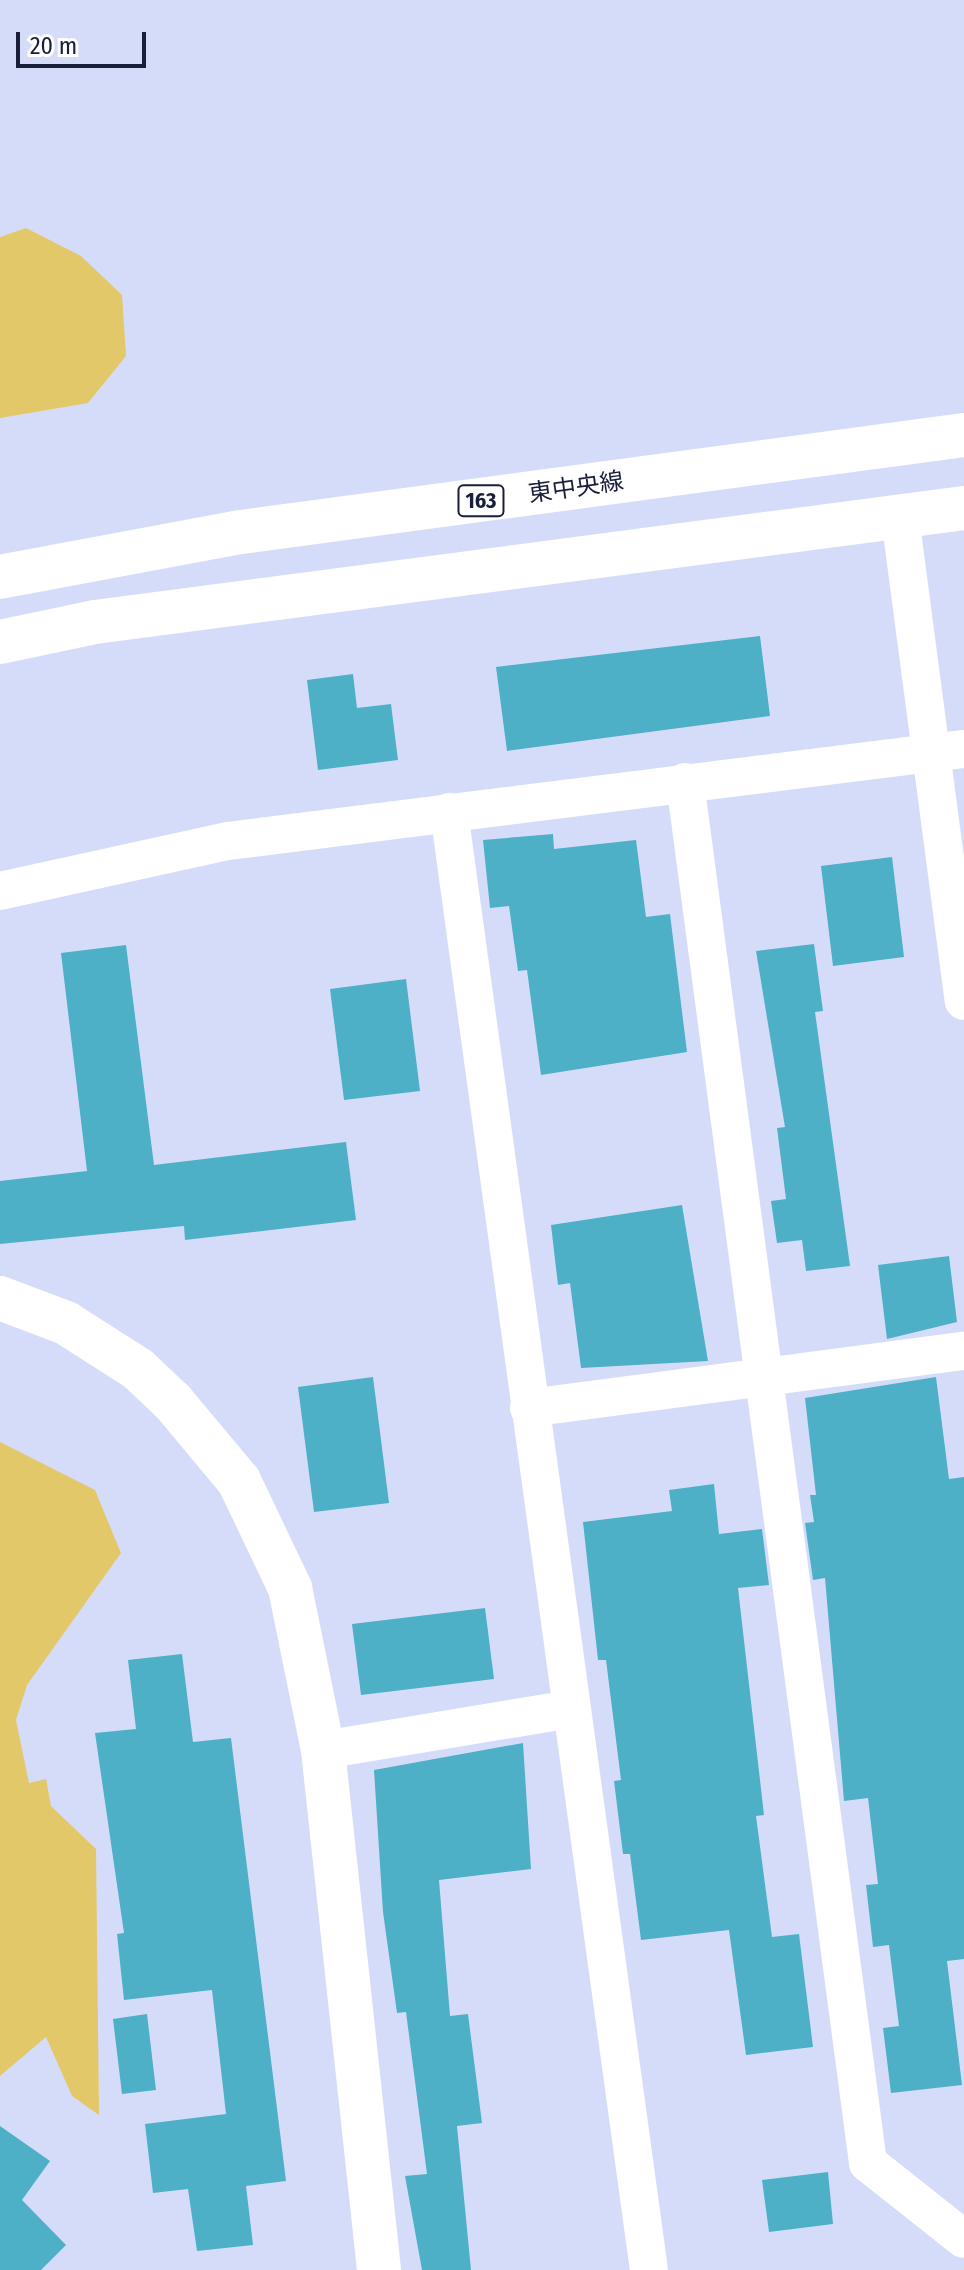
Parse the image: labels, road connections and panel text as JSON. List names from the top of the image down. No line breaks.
{"streets":{"main road":["東中央線","163"]},"scale_bar":"20 m"}
